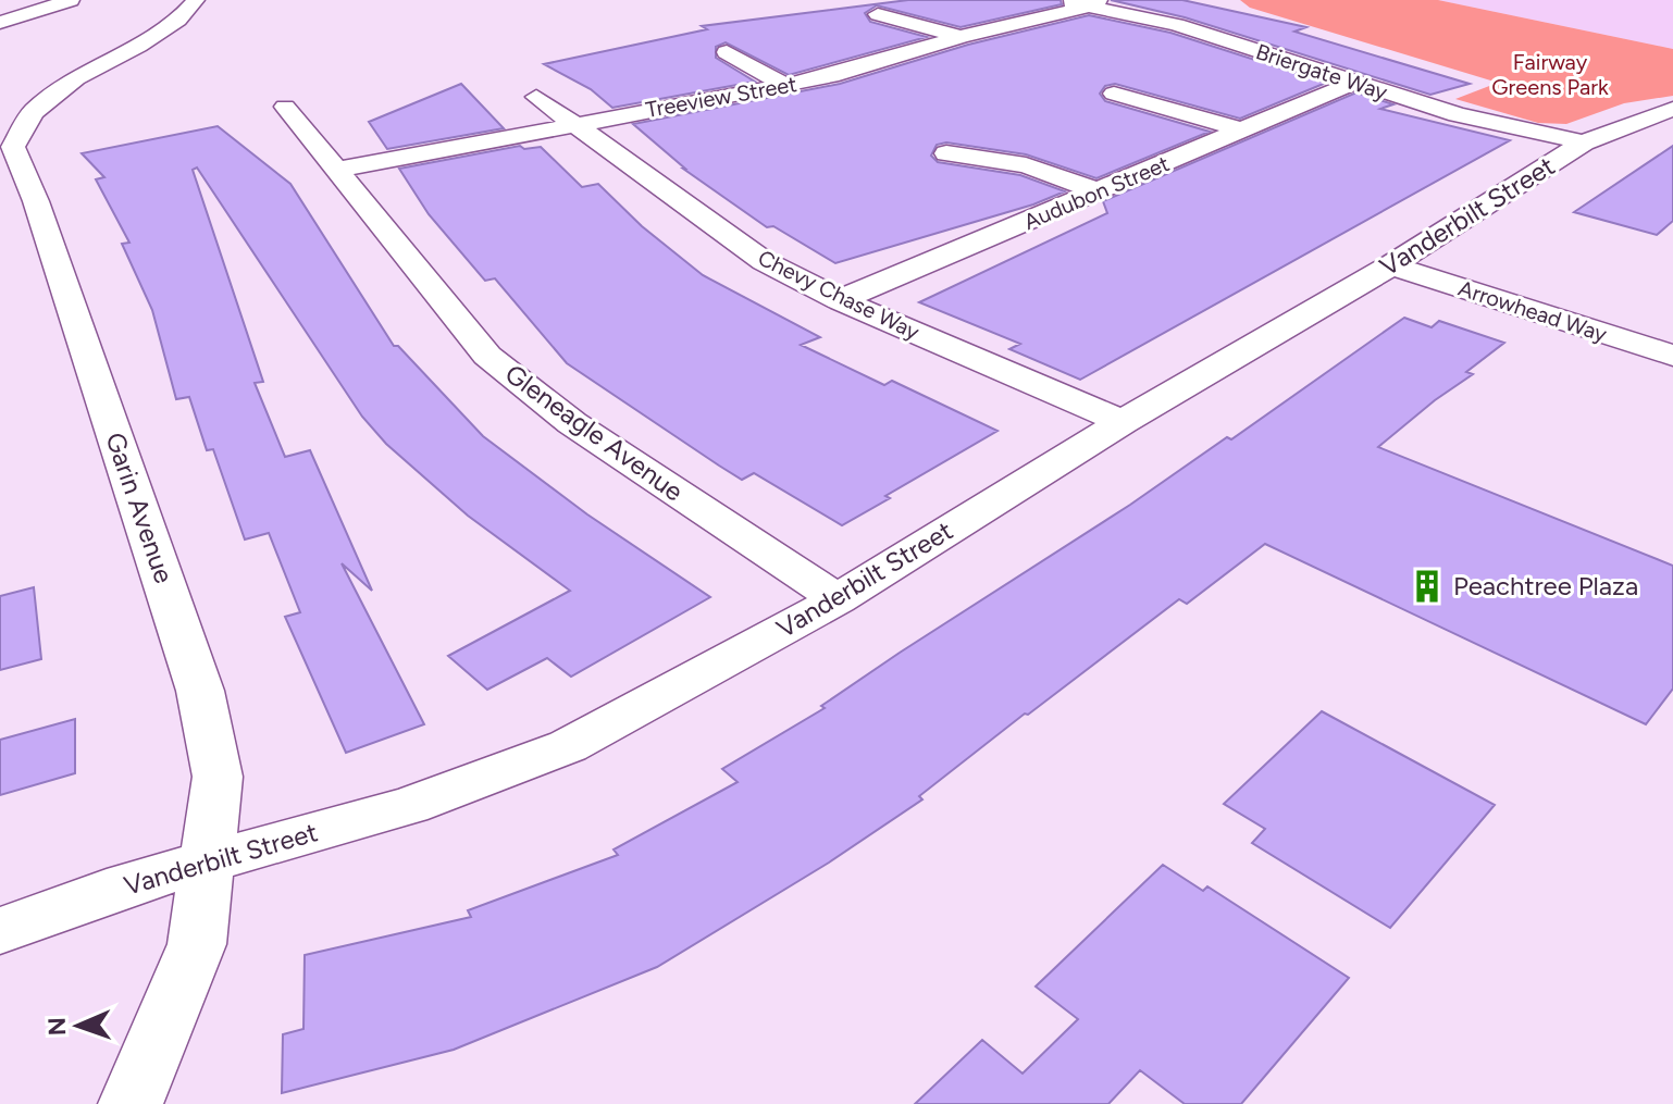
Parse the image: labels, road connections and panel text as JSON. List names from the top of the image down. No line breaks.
{"streets":{"street":["Briergate Way","Treeview Street","Audubon Street","Vanderbilt Street","Chevy Chase Way","Arrowhead Way","Gleneagle Avenue","Garin Avenue"]},"crossings":[["Briergate Way","Treeview Street"],["Briergate Way","Audubon Street"],["Briergate Way","Vanderbilt Street"],["Treeview Street","Chevy Chase Way"],["Treeview Street","Gleneagle Avenue"],["Audubon Street","Chevy Chase Way"],["Vanderbilt Street","Chevy Chase Way"],["Vanderbilt Street","Arrowhead Way"],["Vanderbilt Street","Gleneagle Avenue"],["Vanderbilt Street","Garin Avenue"]],"parks":["Fairway Greens Park"],"places":{"building":["Peachtree Plaza"]},"north":"left"}
